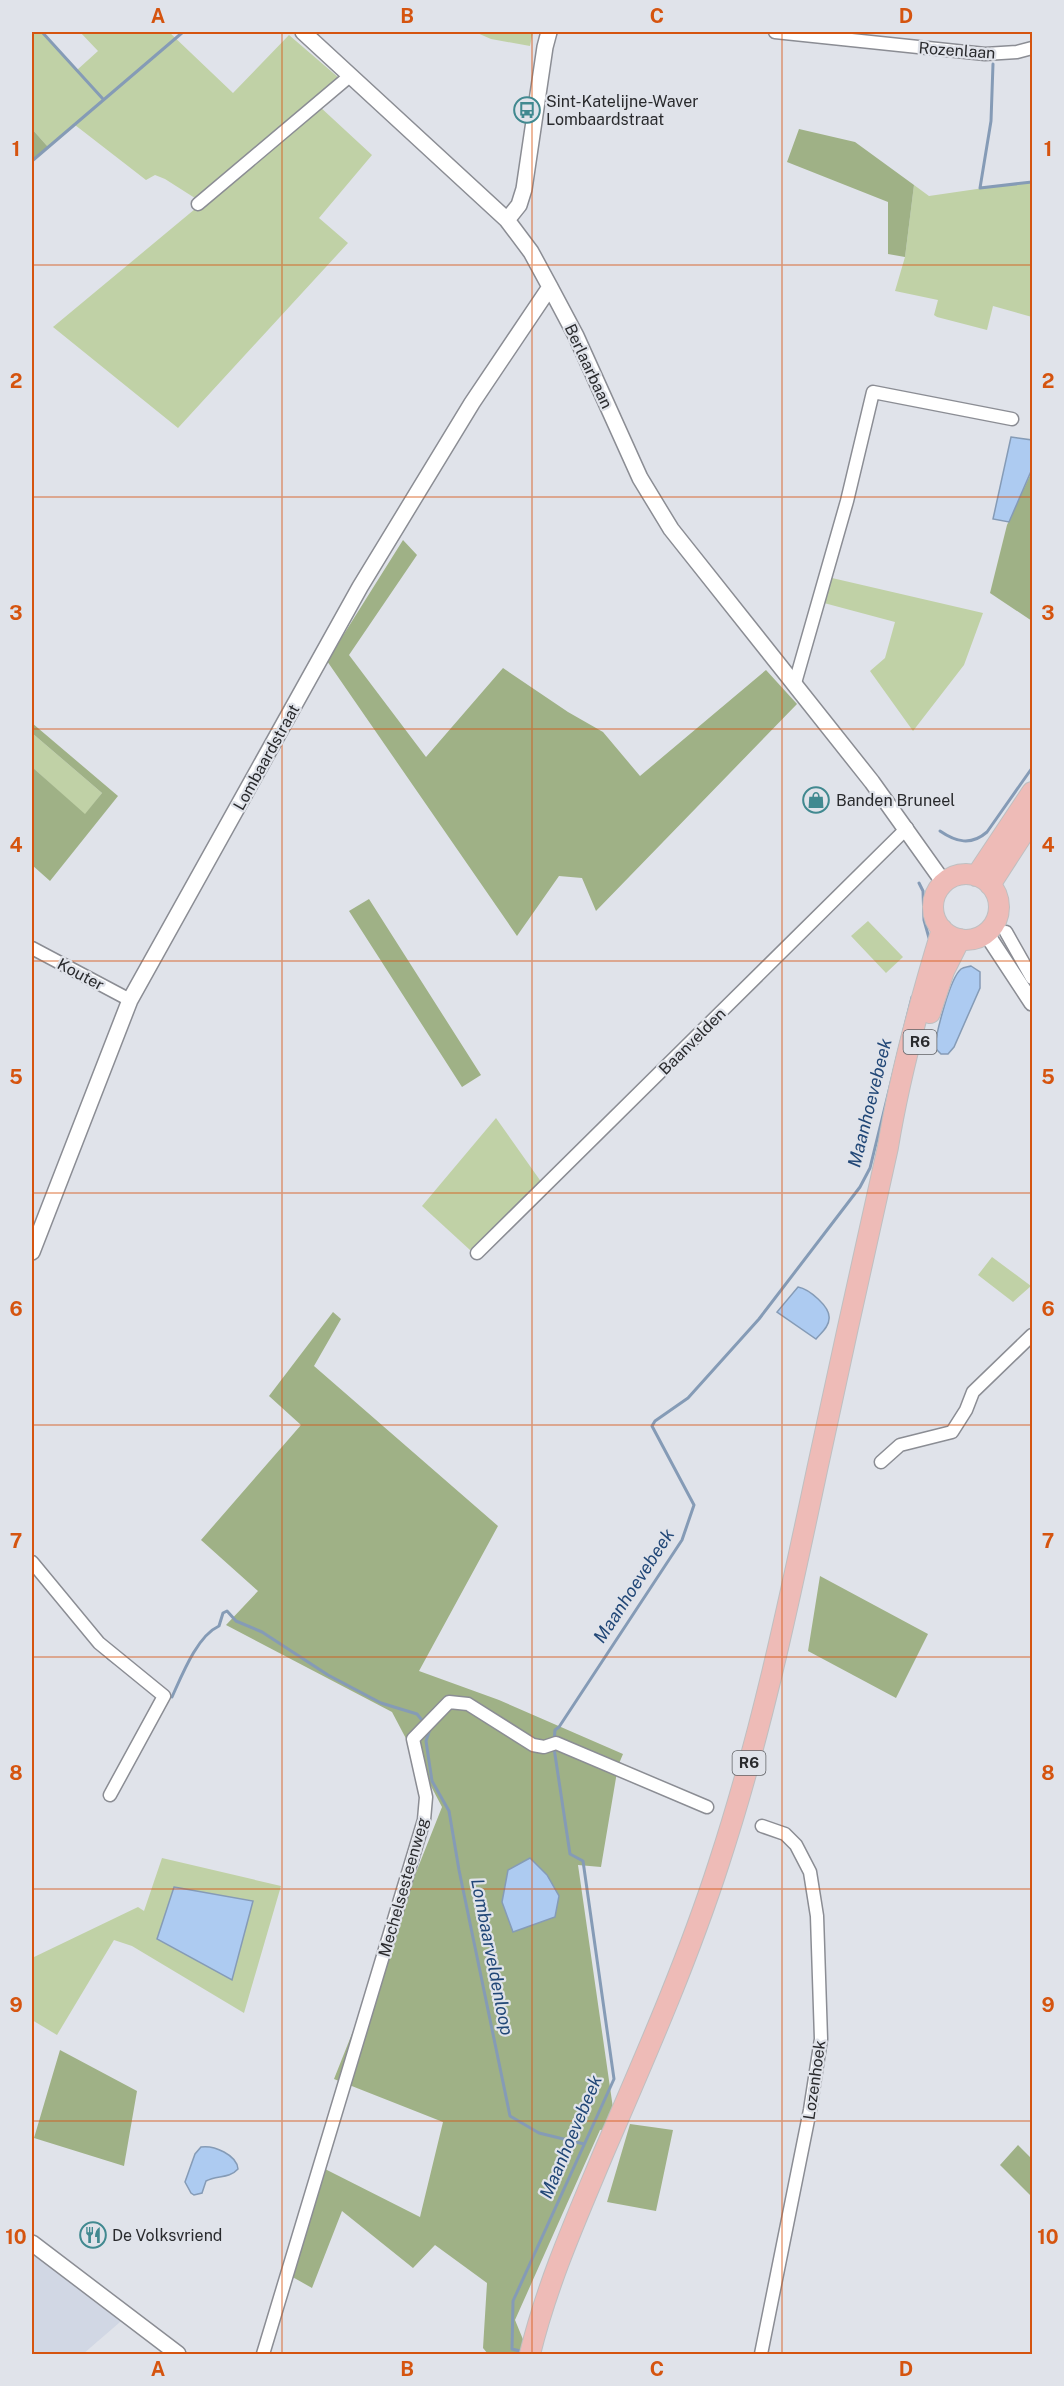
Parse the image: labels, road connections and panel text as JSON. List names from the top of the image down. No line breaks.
{"streets":{"main road":["R6"],"street":["Rozenlaan","Berlaarbaan","Lombaardstraat","Kouter","Baanvelden","Mechelsesteenweg","Lozenhoek"]},"crossings":[["Berlaarbaan","Lombaardstraat"],["Berlaarbaan","Baanvelden"],["Berlaarbaan","R6"],["Lombaardstraat","Kouter"]],"water":["Maanhoevebeek","Lombaarveldenloop"],"places":{"bus stop":["Sint-Katelijne-Waver Lombaardstraat"],"shop":["Banden Bruneel"],"restaurant":["De Volksvriend"]},"grid":{"columns":["A","B","C","D"],"rows":["1","2","3","4","5","6","7","8","9","10"]}}
